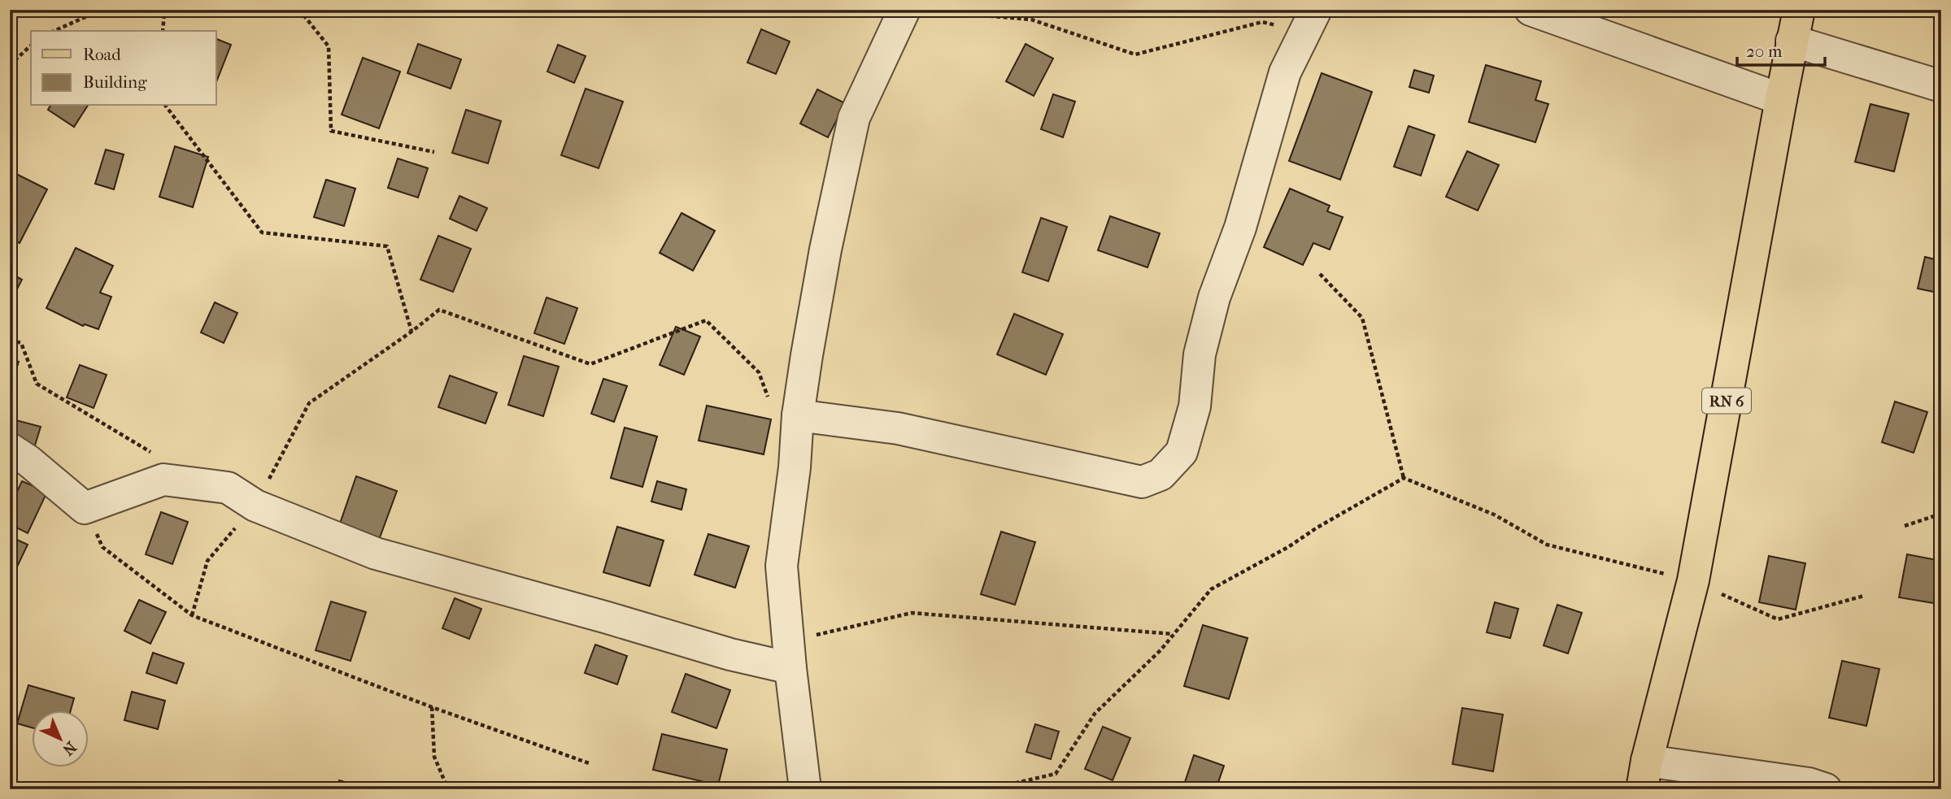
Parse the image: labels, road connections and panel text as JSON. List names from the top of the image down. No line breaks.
{"streets":{"main road":["RN 6"]},"legend":["Road","Building"],"scale_bar":"20 m","north":"bottom right"}
